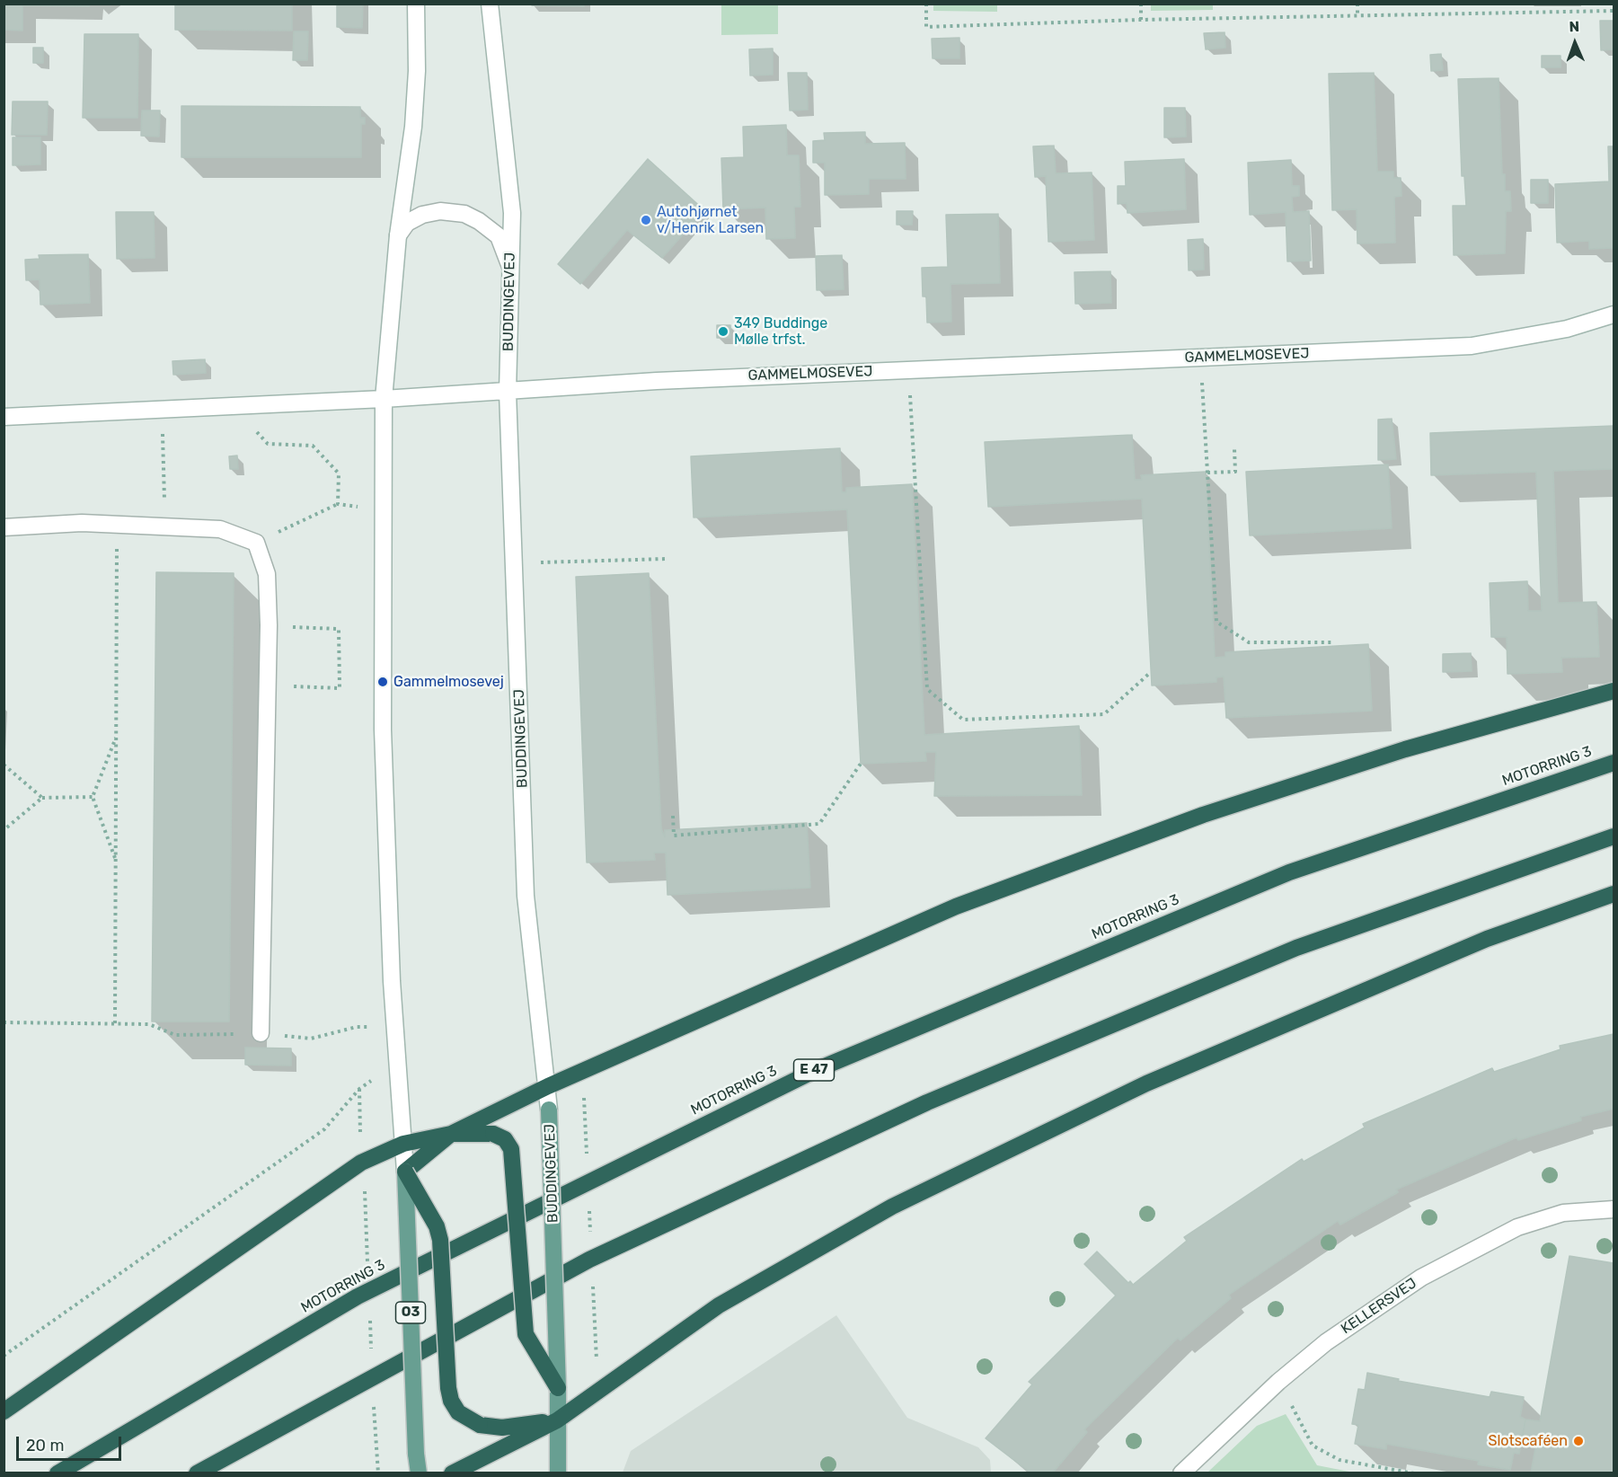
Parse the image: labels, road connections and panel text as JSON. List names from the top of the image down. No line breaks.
{"streets":{"highway":["MOTORRING 3","E 47"],"main road":["BUDDINGEVEJ","O3"],"street":["GAMMELMOSEVEJ","KELLERSVEJ"]},"crossings":[["BUDDINGEVEJ","GAMMELMOSEVEJ"]],"places":["Autohjørnet v/Henrik Larsen","349 Buddinge Mølle trfst.","Gammelmosevej","Slotscaféen"],"scale_bar":"20 m","north":"top"}
